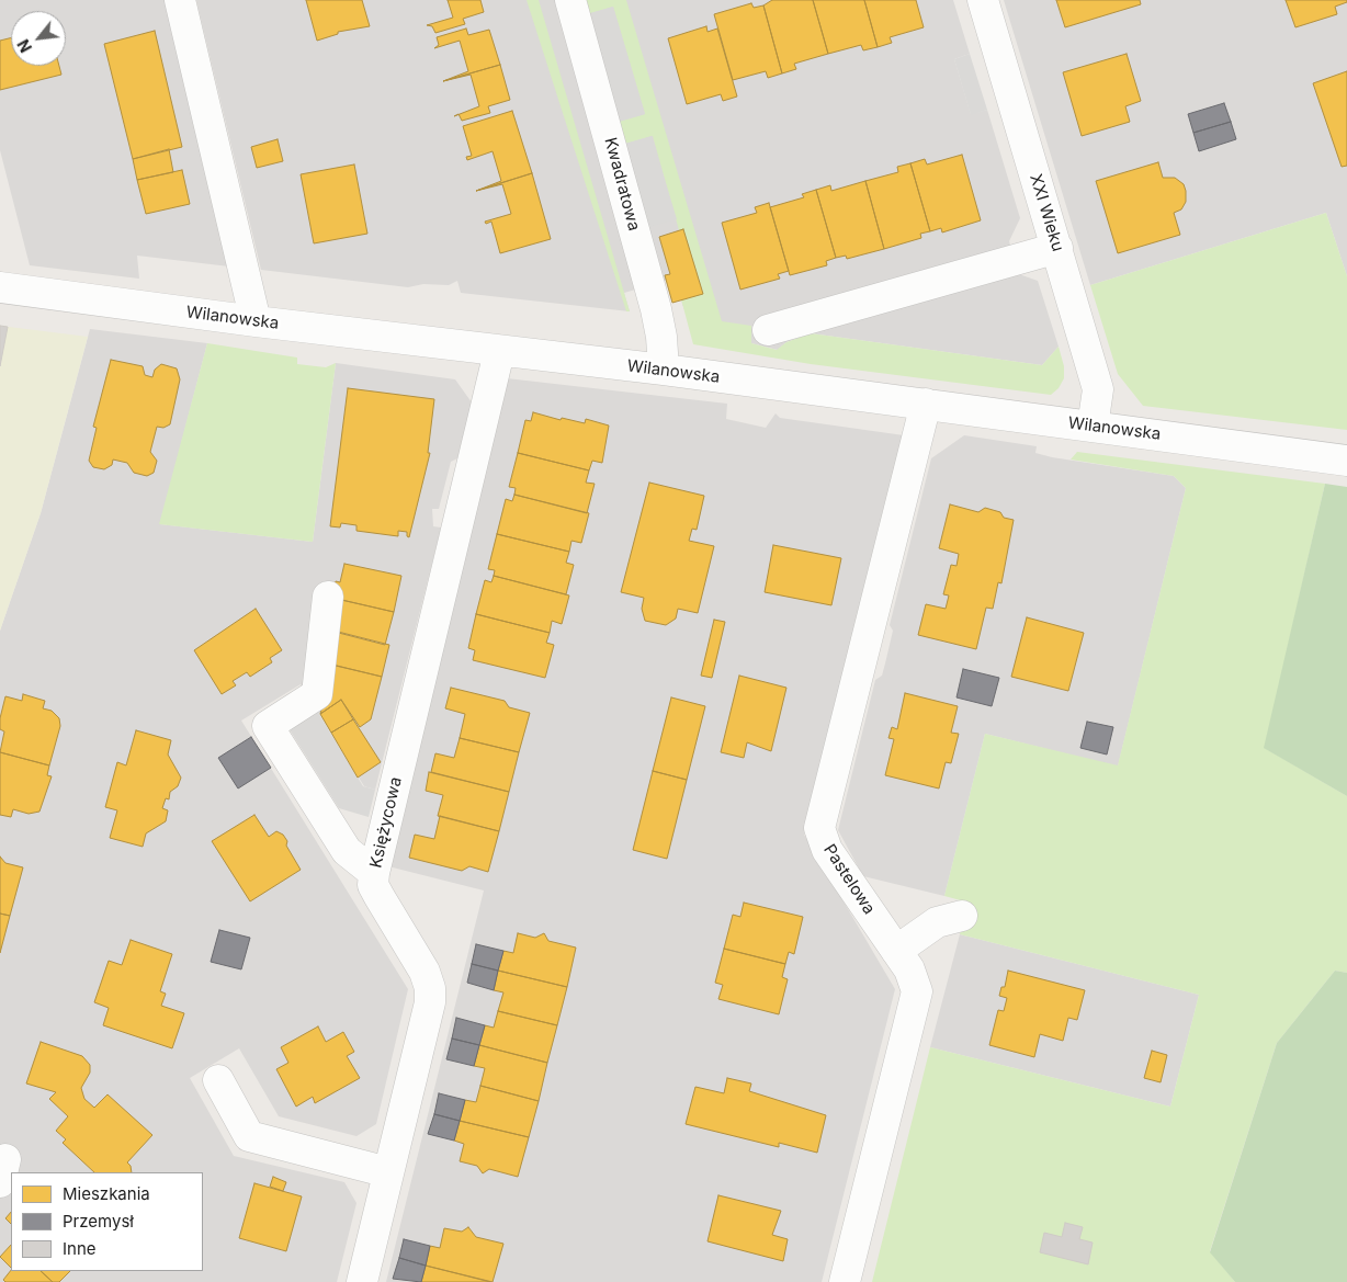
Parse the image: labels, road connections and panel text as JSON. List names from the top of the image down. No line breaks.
{"streets":{"street":["Kwadratowa","XXI Wieku","Wilanowska","Księżycowa","Pastelowa"]},"crossings":[["Kwadratowa","Wilanowska"],["XXI Wieku","Wilanowska"],["Wilanowska","Księżycowa"],["Wilanowska","Pastelowa"]],"legend":["Mieszkania","Przemysł","Inne"],"north":"bottom left"}
